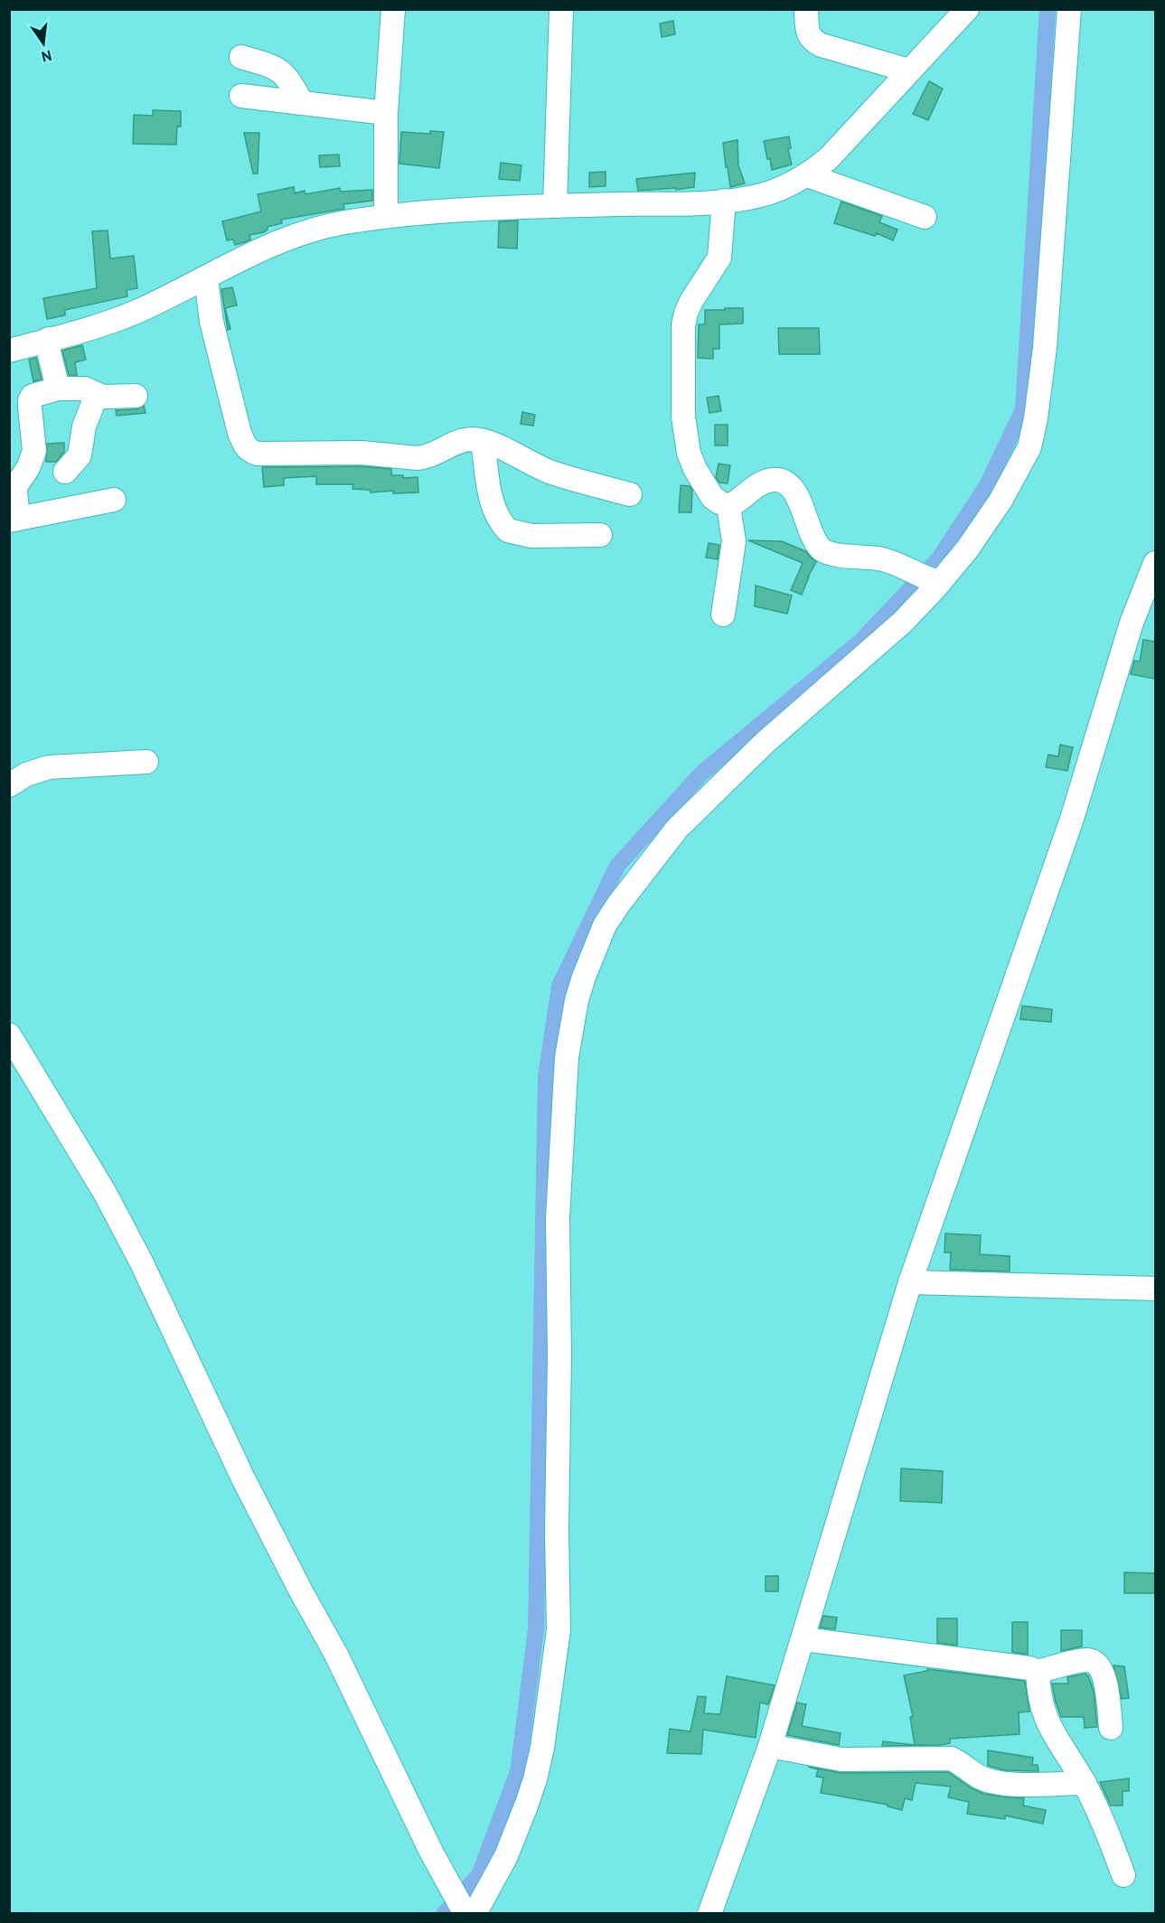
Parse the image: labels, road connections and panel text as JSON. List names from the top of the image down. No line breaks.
{"north":"bottom"}
